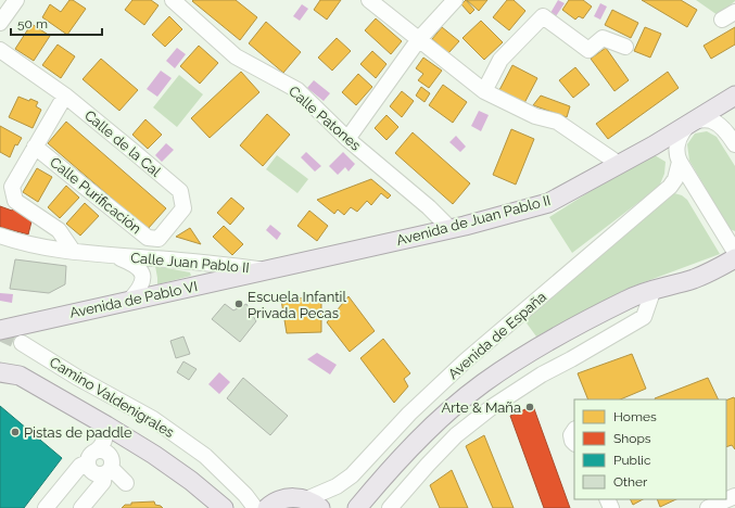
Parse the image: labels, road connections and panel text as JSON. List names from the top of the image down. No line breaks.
{"streets":{"main road":["Avenida de Juan Pablo II","Avenida de Pablo VI","Avenida de España"],"street":["Calle Patones","Calle de la Cal","Calle Purificación","Calle Juan Pablo II","Camino Valdenigrales"]},"crossings":[["Calle Patones","Avenida de Juan Pablo II"],["Calle de la Cal","Calle Purificación"],["Avenida de Juan Pablo II","Calle Juan Pablo II"],["Avenida de Juan Pablo II","Avenida de Pablo VI"],["Calle Juan Pablo II","Avenida de Pablo VI"]],"places":["Escuela Infantil Privada Pecas","Arte & Maña","Pistas de paddle"],"legend":["Homes","Shops","Public","Other"],"scale_bar":"50 m"}
